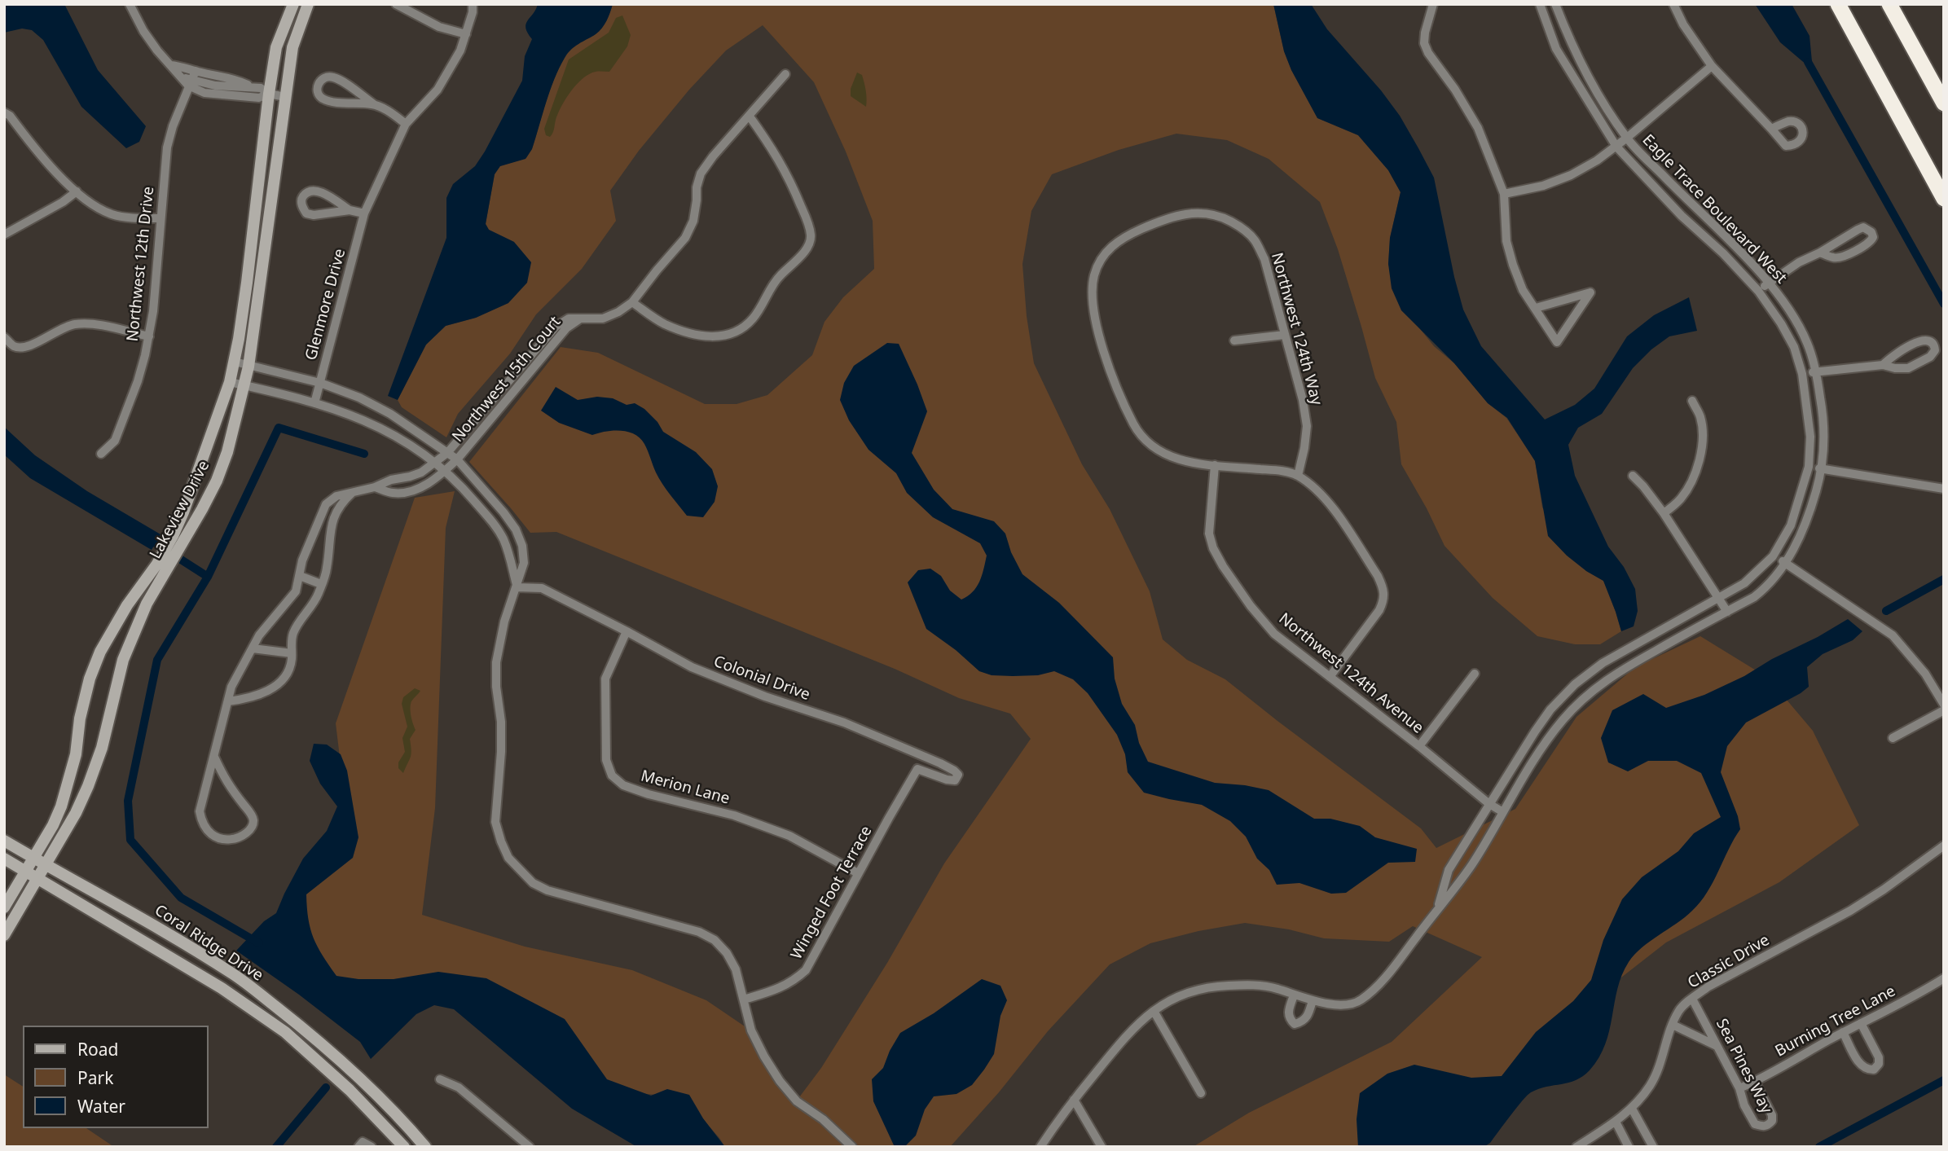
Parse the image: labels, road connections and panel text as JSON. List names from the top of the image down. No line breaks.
{"streets":{"street":["Eagle Trace Boulevard West","Northwest 12th Drive","Glenmore Drive","Northwest 124th Way","Northwest 15th Court","Lakeview Drive","Northwest 124th Avenue","Colonial Drive","Merion Lane","Winged Foot Terrace","Coral Ridge Drive","Classic Drive","Burning Tree Lane","Sea Pines Way"]},"crossings":[["Eagle Trace Boulevard West","Northwest 124th Avenue"],["Northwest 124th Way","Northwest 124th Avenue"],["Lakeview Drive","Coral Ridge Drive"],["Colonial Drive","Merion Lane"],["Colonial Drive","Winged Foot Terrace"],["Merion Lane","Winged Foot Terrace"],["Classic Drive","Sea Pines Way"],["Burning Tree Lane","Sea Pines Way"]],"legend":["Road","Park","Water"]}
